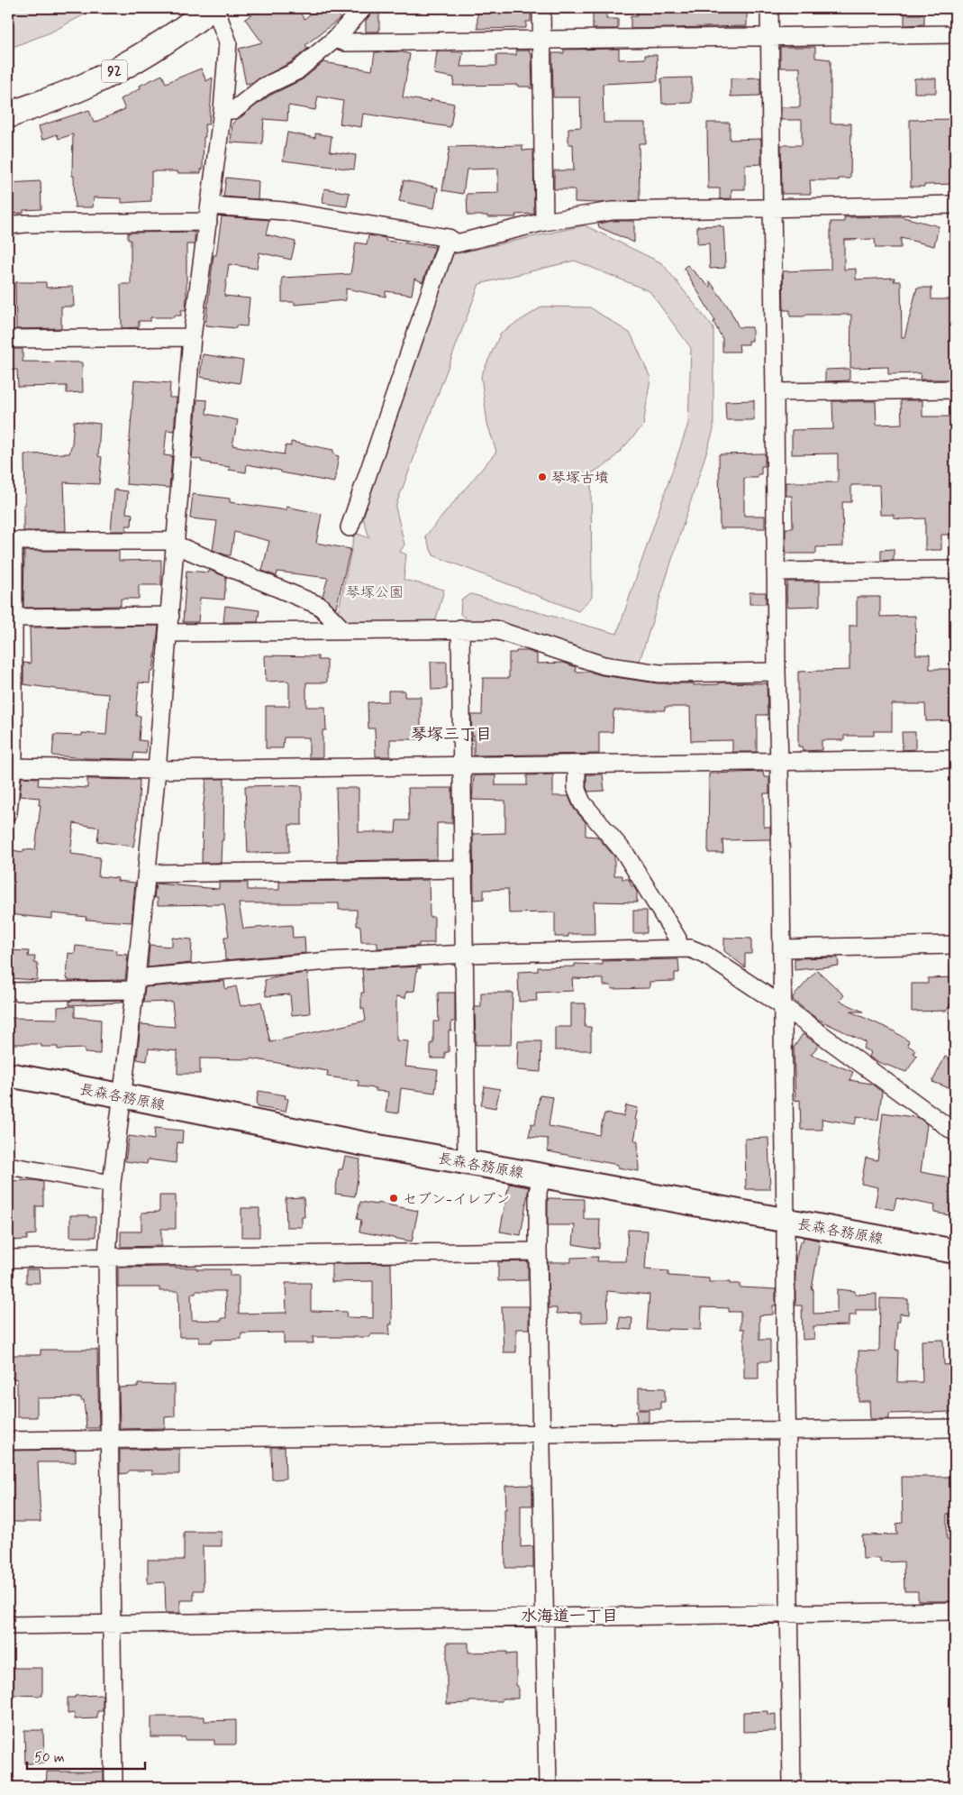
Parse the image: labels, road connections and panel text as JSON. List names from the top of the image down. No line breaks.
{"streets":{"main road":["92","長森各務原線"]},"districts":["琴塚三丁目","水海道一丁目"],"parks":["琴塚公園"],"places":["琴塚古墳","セブン-イレブン"],"scale_bar":"50 m"}
